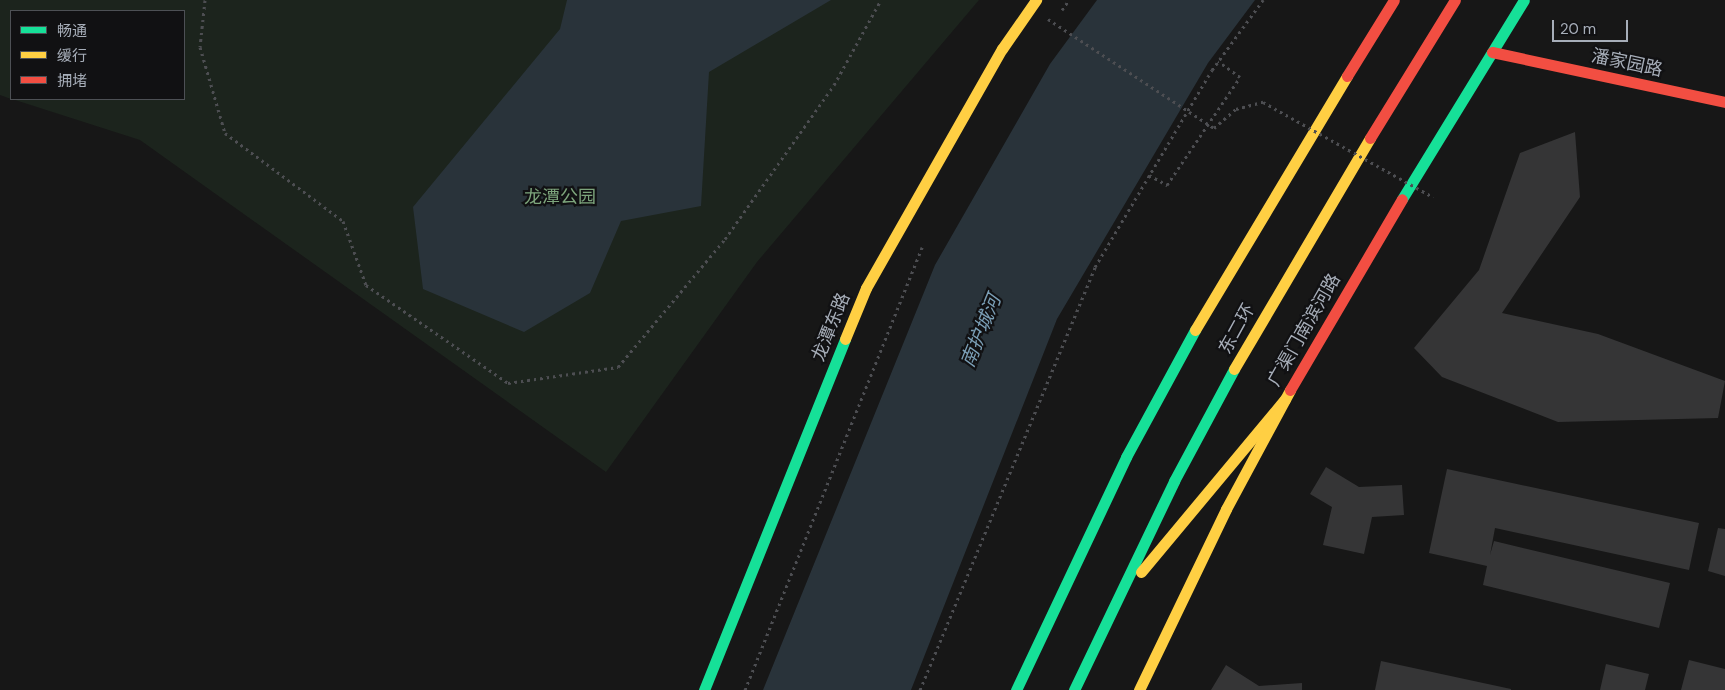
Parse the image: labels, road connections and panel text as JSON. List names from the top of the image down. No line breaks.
{"streets":{"main road":["潘家园路","龙潭东路","东二环","广渠门南滨河路"]},"crossings":[["潘家园路","广渠门南滨河路"]],"water":["南护城河"],"parks":["龙潭公园"],"legend":["畅通","缓行","拥堵"],"scale_bar":"20 m"}
